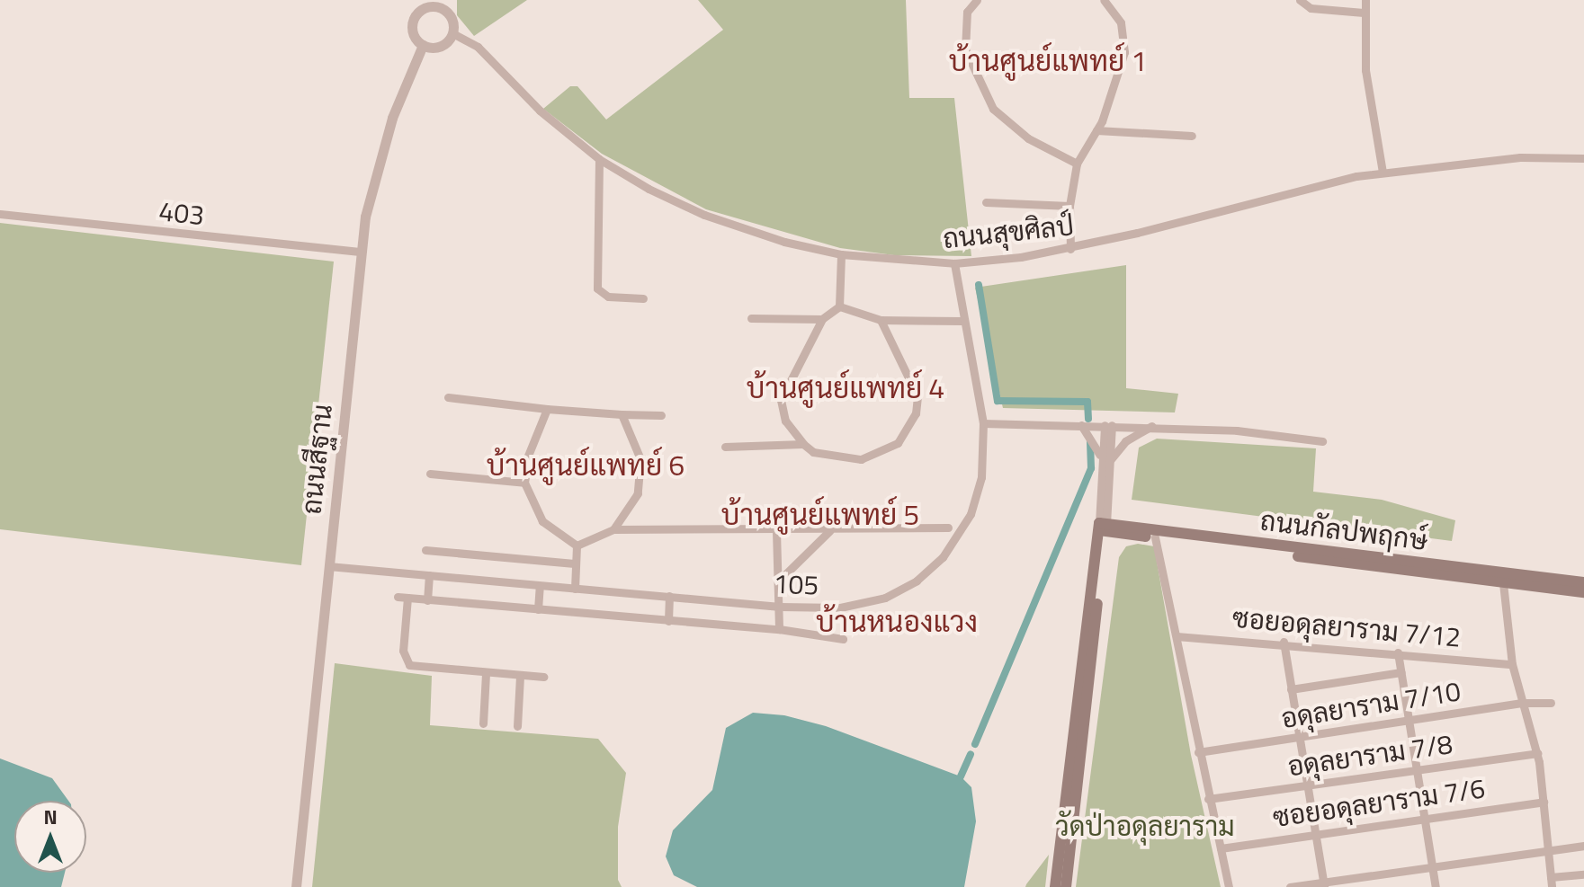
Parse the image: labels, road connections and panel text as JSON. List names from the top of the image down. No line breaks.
{"streets":{"main road":["ถนนกัลปพฤกษ์"],"street":["403","ถนนสุขศิลป์","ถนนสีฐาน","105","ซอยอดุลยาราม 7/12","อดุลยาราม 7/10","อดุลยาราม 7/8","ซอยอดุลยาราม 7/6"]},"crossings":[["403","ถนนสีฐาน"],["ถนนสุขศิลป์","ถนนสีฐาน"],["ถนนสุขศิลป์","105"],["ถนนสีฐาน","105"]],"districts":["บ้านศูนย์แพทย์ 1","บ้านศูนย์แพทย์ 4","บ้านศูนย์แพทย์ 6","บ้านศูนย์แพทย์ 5","บ้านหนองแวง"],"parks":["วัดป่าอดุลยาราม"],"north":"top"}
